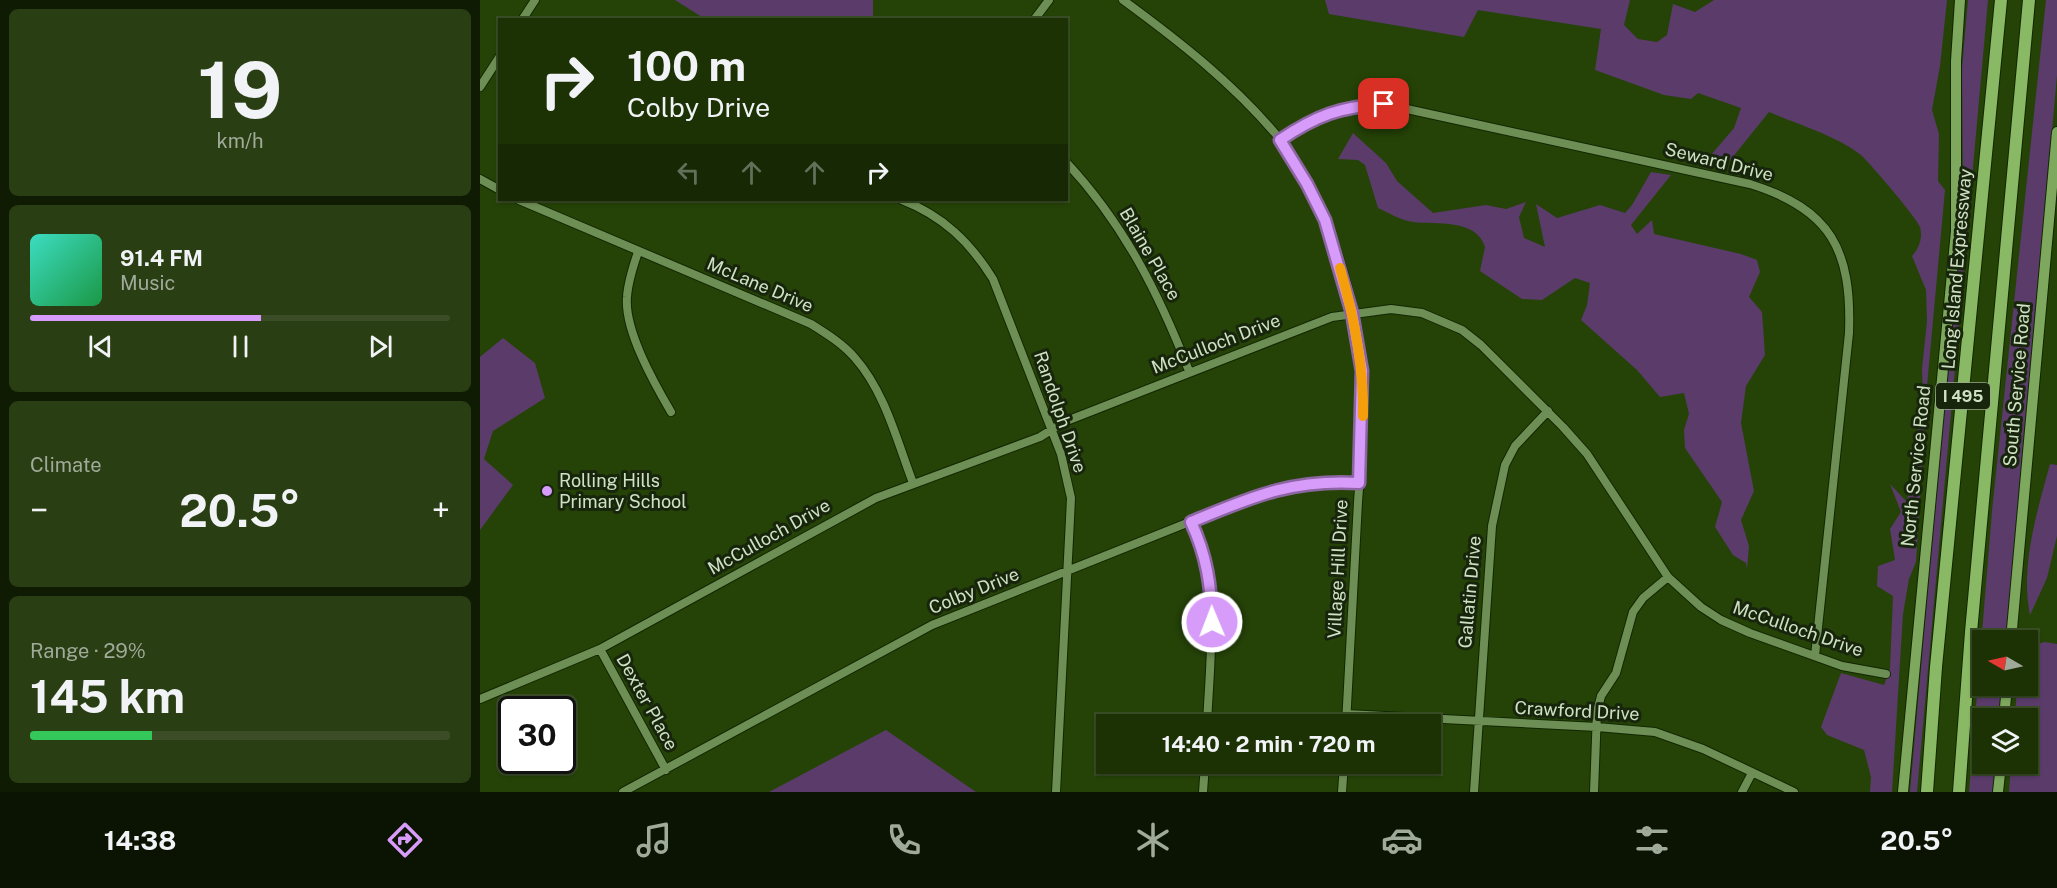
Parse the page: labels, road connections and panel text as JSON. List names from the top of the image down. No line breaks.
{"streets":{"highway":["Long Island Expressway","I 495"],"main road":["South Service Road","North Service Road"],"street":["Seward Drive","Blaine Place","McLane Drive","McCulloch Drive","Randolph Drive","Village Hill Drive","Colby Drive","Gallatin Drive","Dexter Place","Crawford Drive"]},"crossings":[["Seward Drive","McCulloch Drive"],["Seward Drive","Village Hill Drive"],["Blaine Place","McCulloch Drive"],["McLane Drive","McCulloch Drive"],["McCulloch Drive","Randolph Drive"],["McCulloch Drive","Village Hill Drive"],["McCulloch Drive","Gallatin Drive"],["McCulloch Drive","Dexter Place"],["Randolph Drive","Colby Drive"],["Village Hill Drive","Colby Drive"],["Colby Drive","Dexter Place"],["Gallatin Drive","Crawford Drive"]],"places":["Rolling Hills Primary School"],"north":"left","page":{"tile":[["19","km/h"],"Climate",["Range · 29%","145 km"]],"turn":["100 m","Colby Drive"],"song":["91.4 FM","Music"],"heat":["−","20.5°","+"],"limit":"30","trip":"14:40 · 2 min · 720 m","tabs":["14:38","20.5°"]}}
